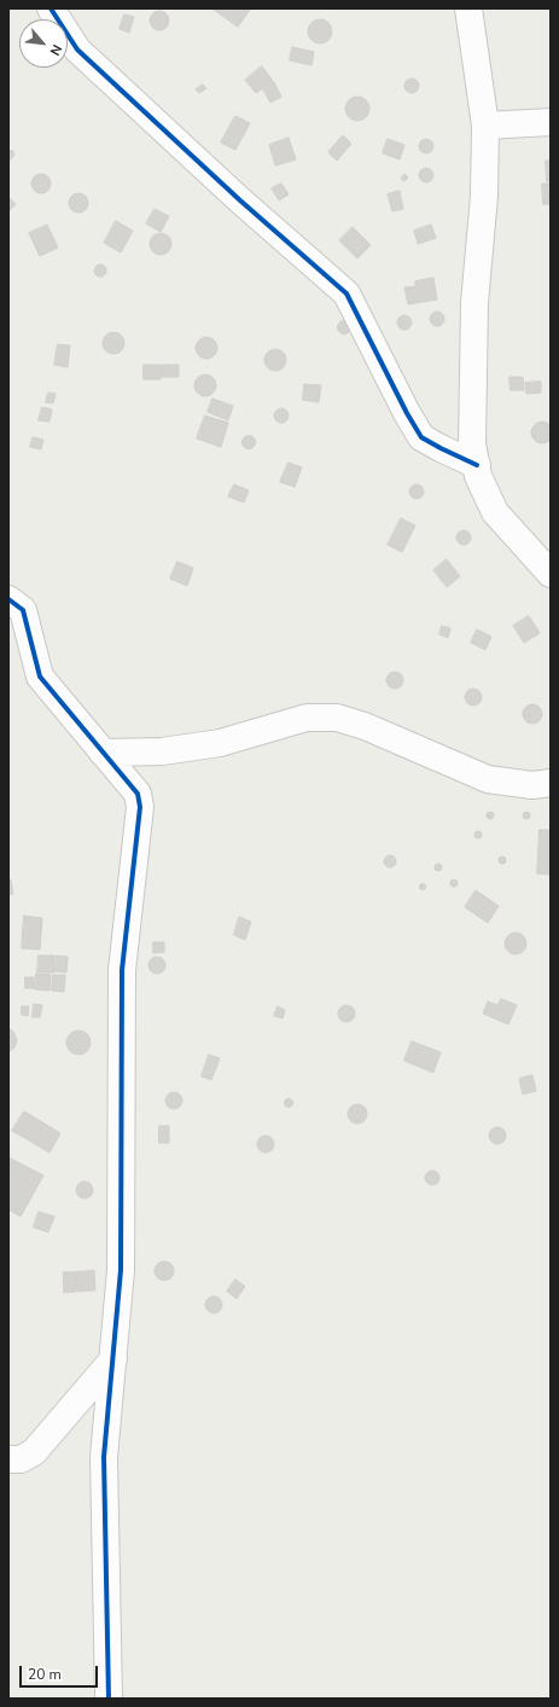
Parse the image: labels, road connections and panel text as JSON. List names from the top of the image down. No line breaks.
{"scale_bar":"20 m","north":"bottom right"}
